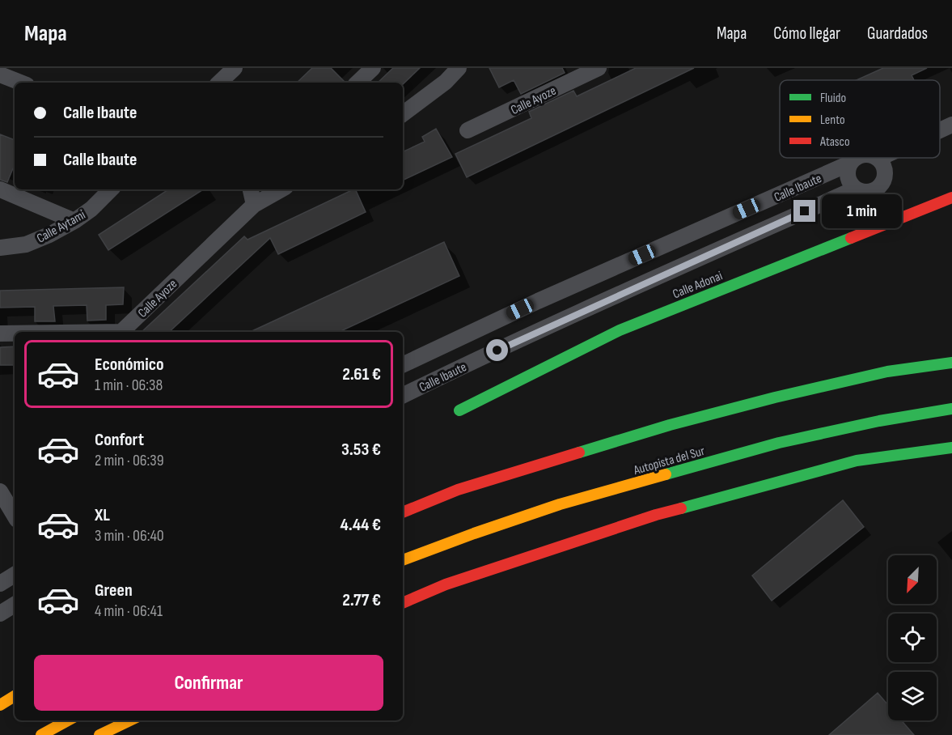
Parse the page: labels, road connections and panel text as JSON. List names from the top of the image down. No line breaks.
{"streets":{"main road":["Calle Adonai","Autopista del Sur"],"street":["Calle Ayoze","Calle Ibaute","Calle Aytami"]},"legend":["Fluido","Lento","Atasco"],"north":"bottom left","page":{"header":"Mapa","nav":["Mapa","Cómo llegar","Guardados"],"banner":["Calle Ibaute","Calle Ibaute"],"bubble":"1 min","list":[{"name":"Económico","note":"1 min · 06:38","value":"2.61 €"},{"name":"Confort","note":"2 min · 06:39","value":"3.53 €"},{"name":"XL","note":"3 min · 06:40","value":"4.44 €"},{"name":"Green","note":"4 min · 06:41","value":"2.77 €"}],"buttons":"Confirmar"}}
